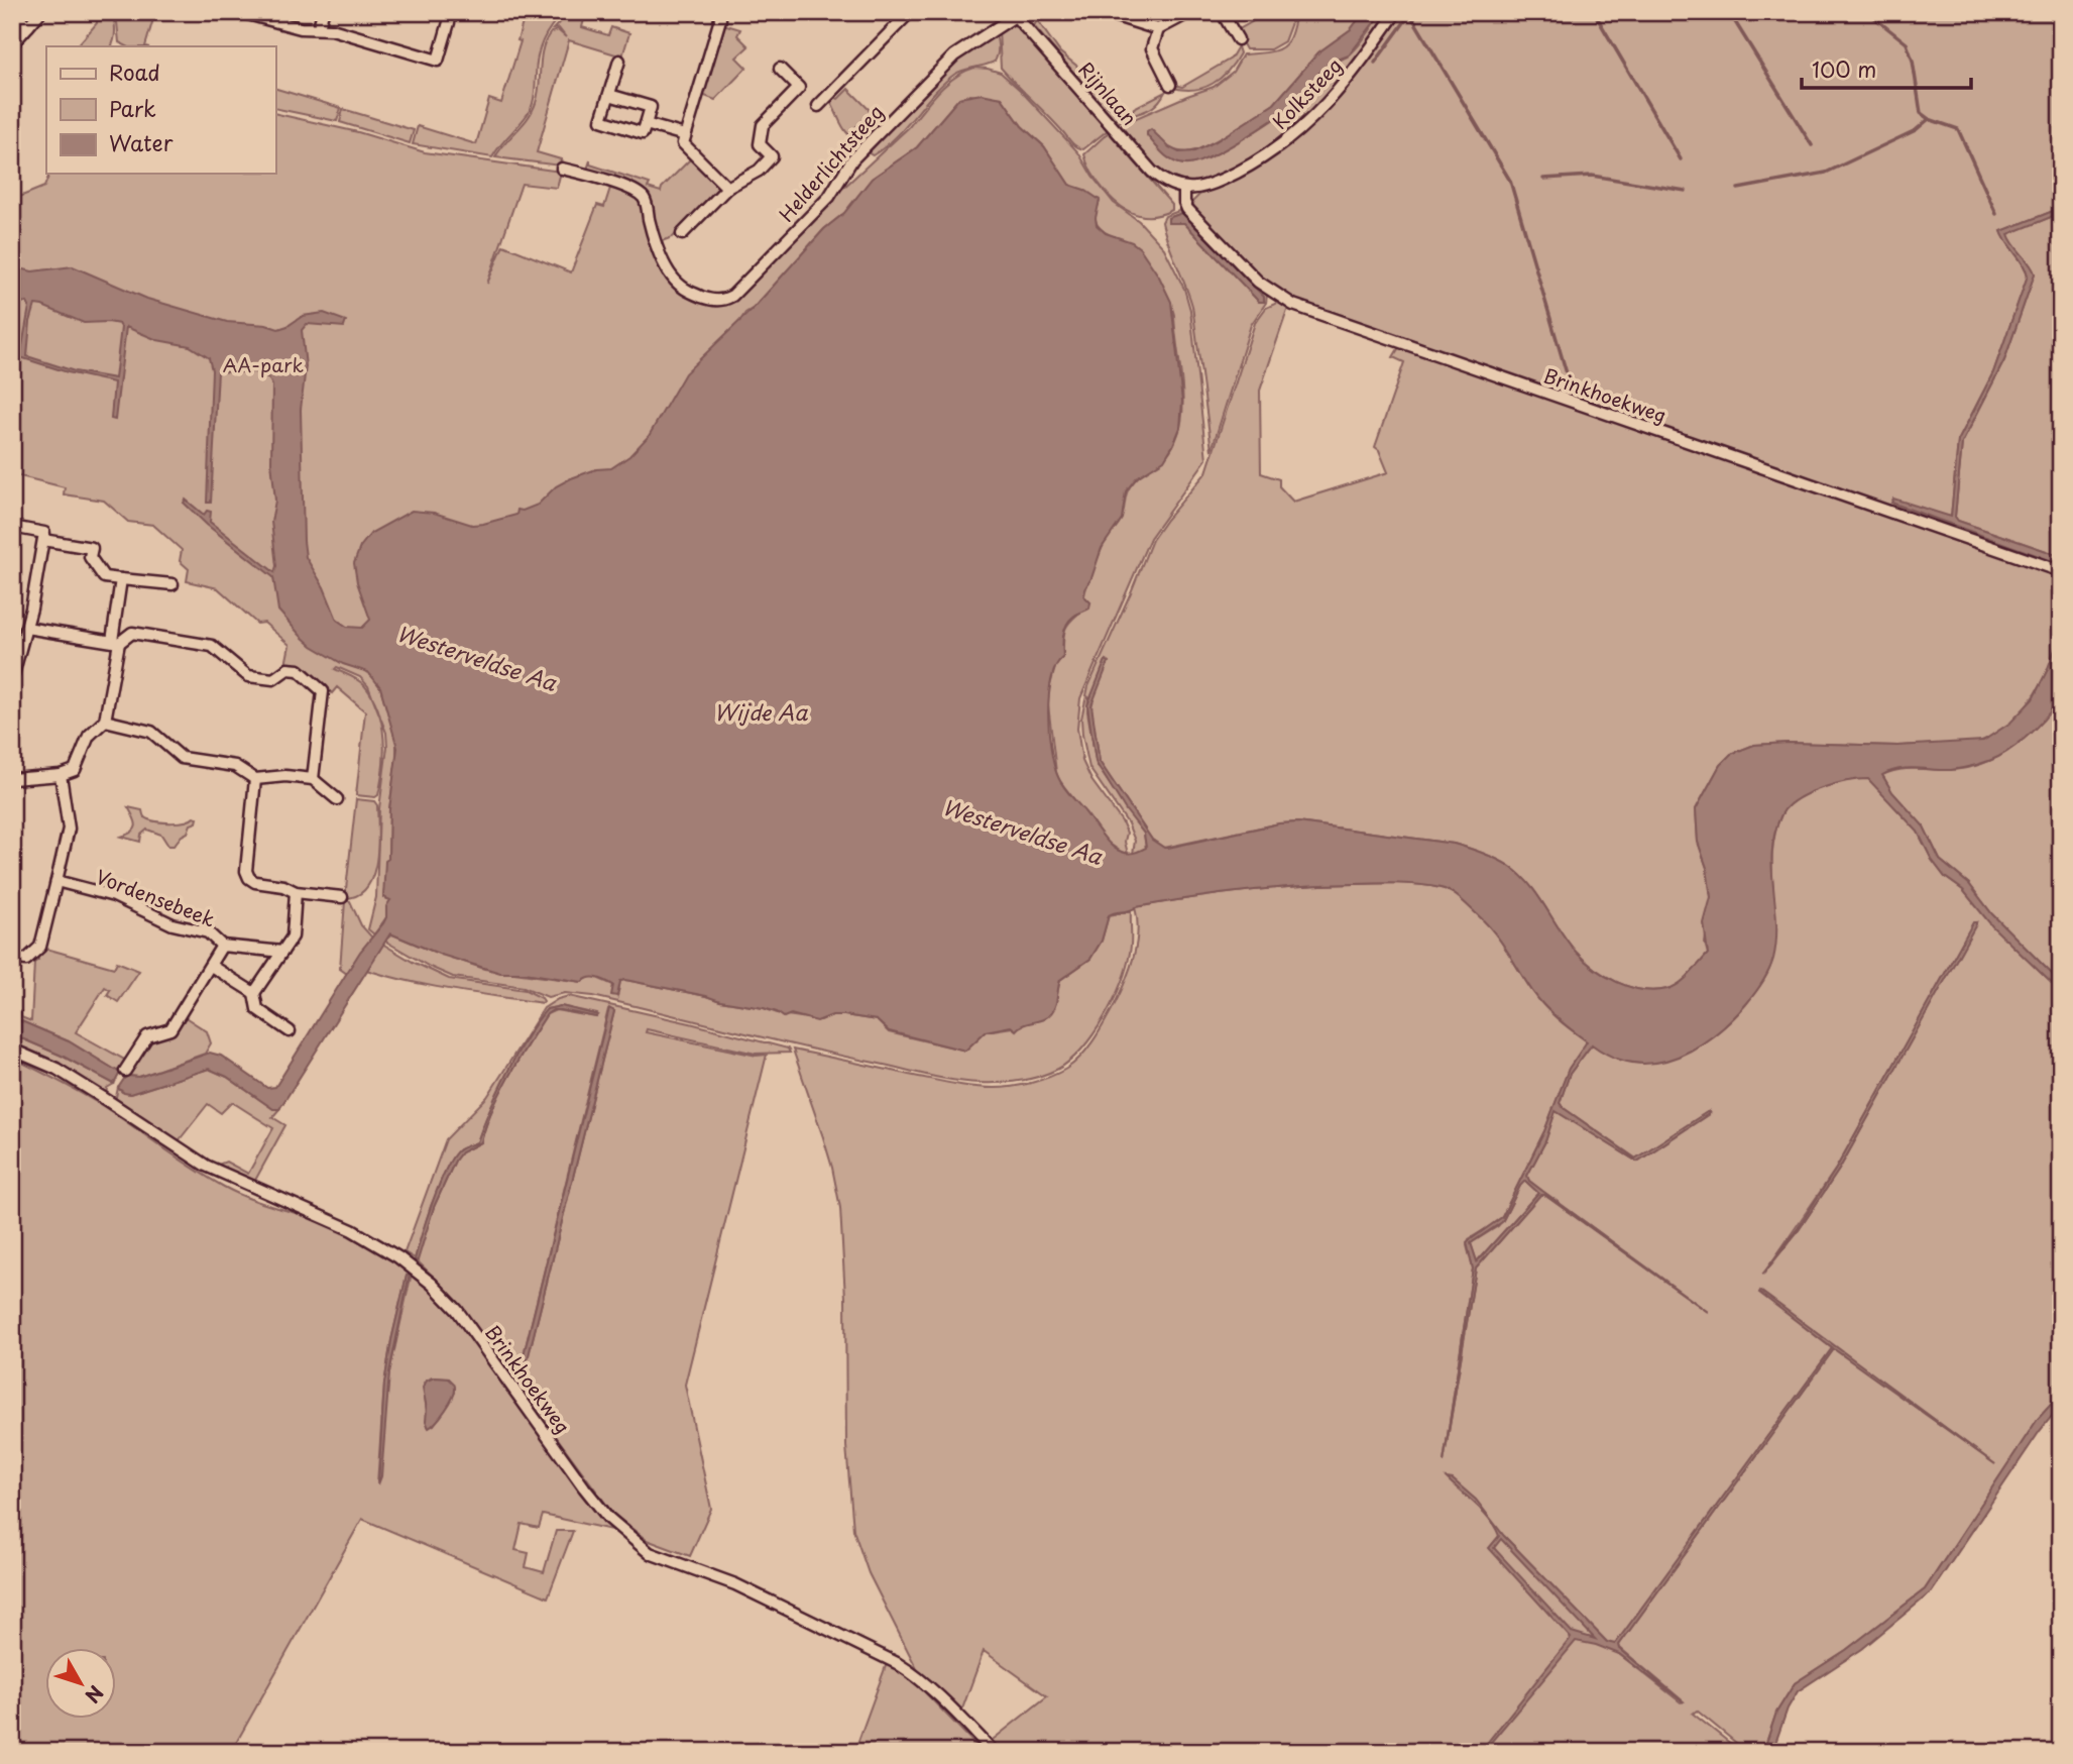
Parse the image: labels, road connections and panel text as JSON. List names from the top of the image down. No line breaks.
{"streets":{"street":["Rijnlaan","Kolksteeg","Helderlichtsteeg","Brinkhoekweg","Vordensebeek"]},"crossings":[["Rijnlaan","Kolksteeg"],["Rijnlaan","Helderlichtsteeg"],["Rijnlaan","Brinkhoekweg"],["Kolksteeg","Brinkhoekweg"]],"water":["Westerveldse Aa","Wijde Aa"],"parks":["AA-park"],"legend":["Road","Park","Water"],"scale_bar":"100 m","north":"bottom right"}
